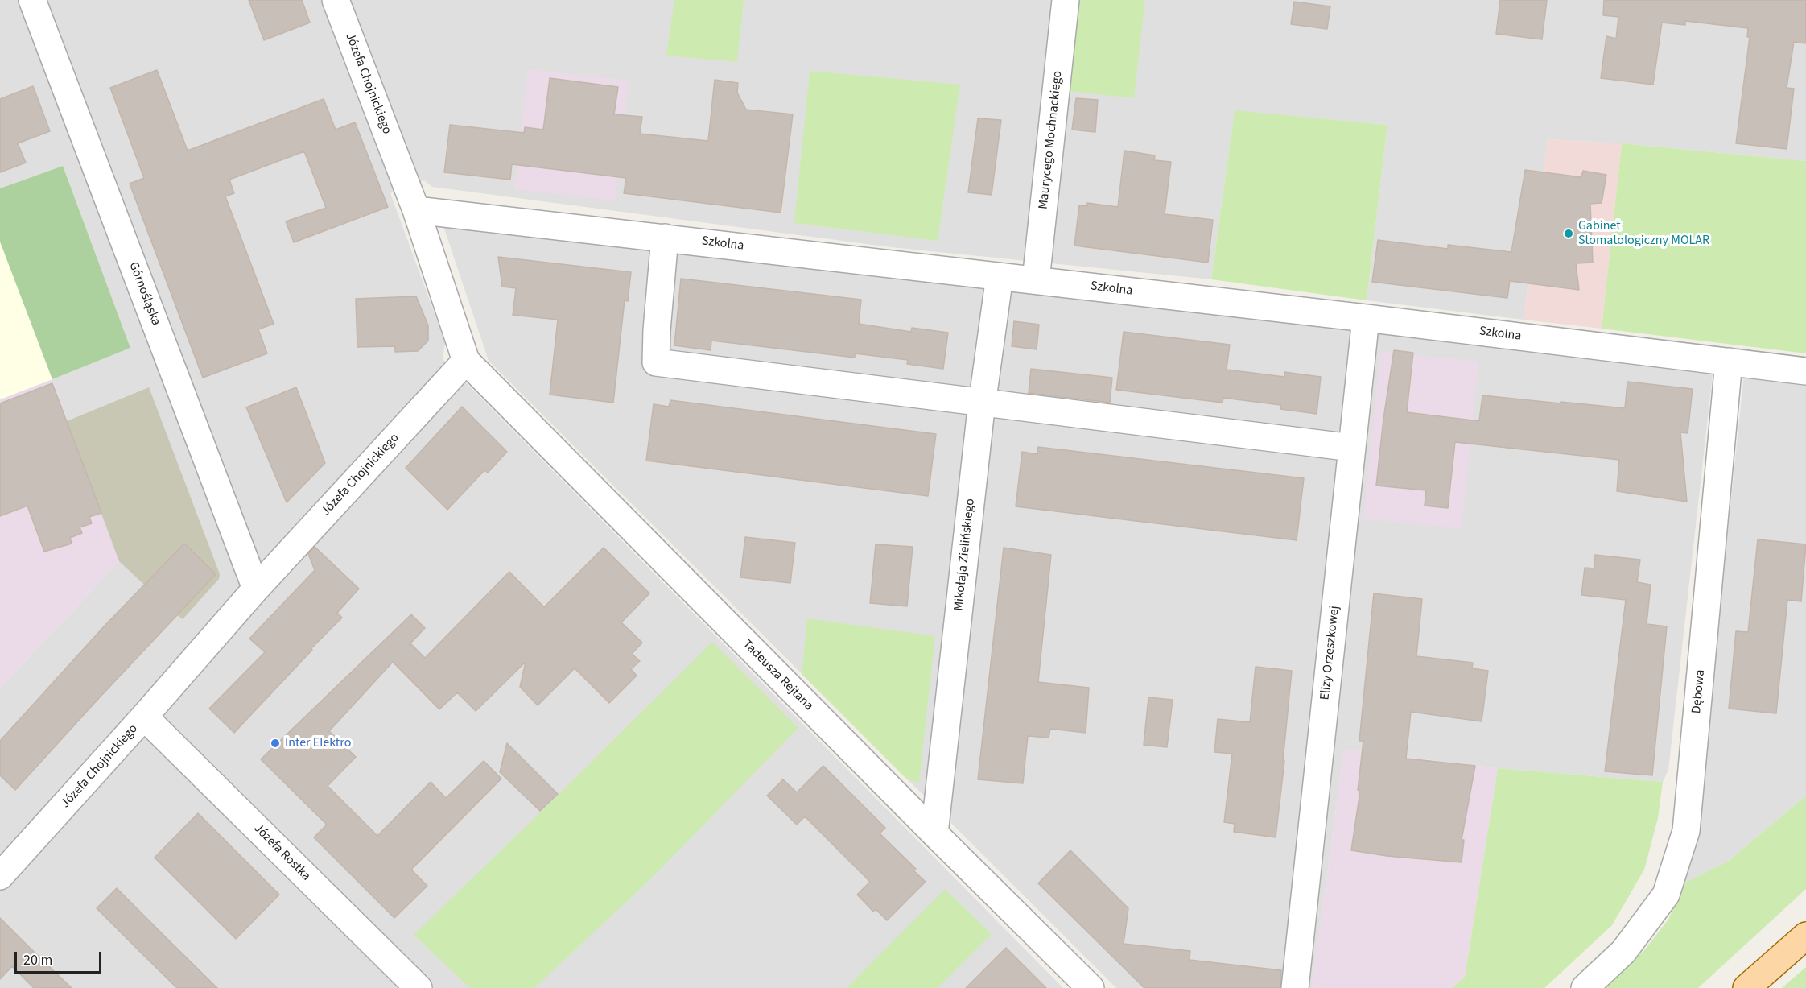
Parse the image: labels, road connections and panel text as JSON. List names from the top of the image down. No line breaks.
{"streets":{"street":["Józefa Chojnickiego","Maurycego Mochnackiego","Szkolna","Górnośląska","Mikołaja Zielińskiego","Elizy Orzeszkowej","Tadeusza Rejtana","Dębowa","Józefa Rostka"]},"crossings":[["Józefa Chojnickiego","Szkolna"],["Józefa Chojnickiego","Górnośląska"],["Józefa Chojnickiego","Tadeusza Rejtana"],["Józefa Chojnickiego","Józefa Rostka"],["Maurycego Mochnackiego","Szkolna"],["Szkolna","Mikołaja Zielińskiego"],["Szkolna","Elizy Orzeszkowej"],["Szkolna","Dębowa"],["Mikołaja Zielińskiego","Tadeusza Rejtana"]],"places":["Gabinet Stomatologiczny MOLAR","Inter Elektro"],"scale_bar":"20 m"}
